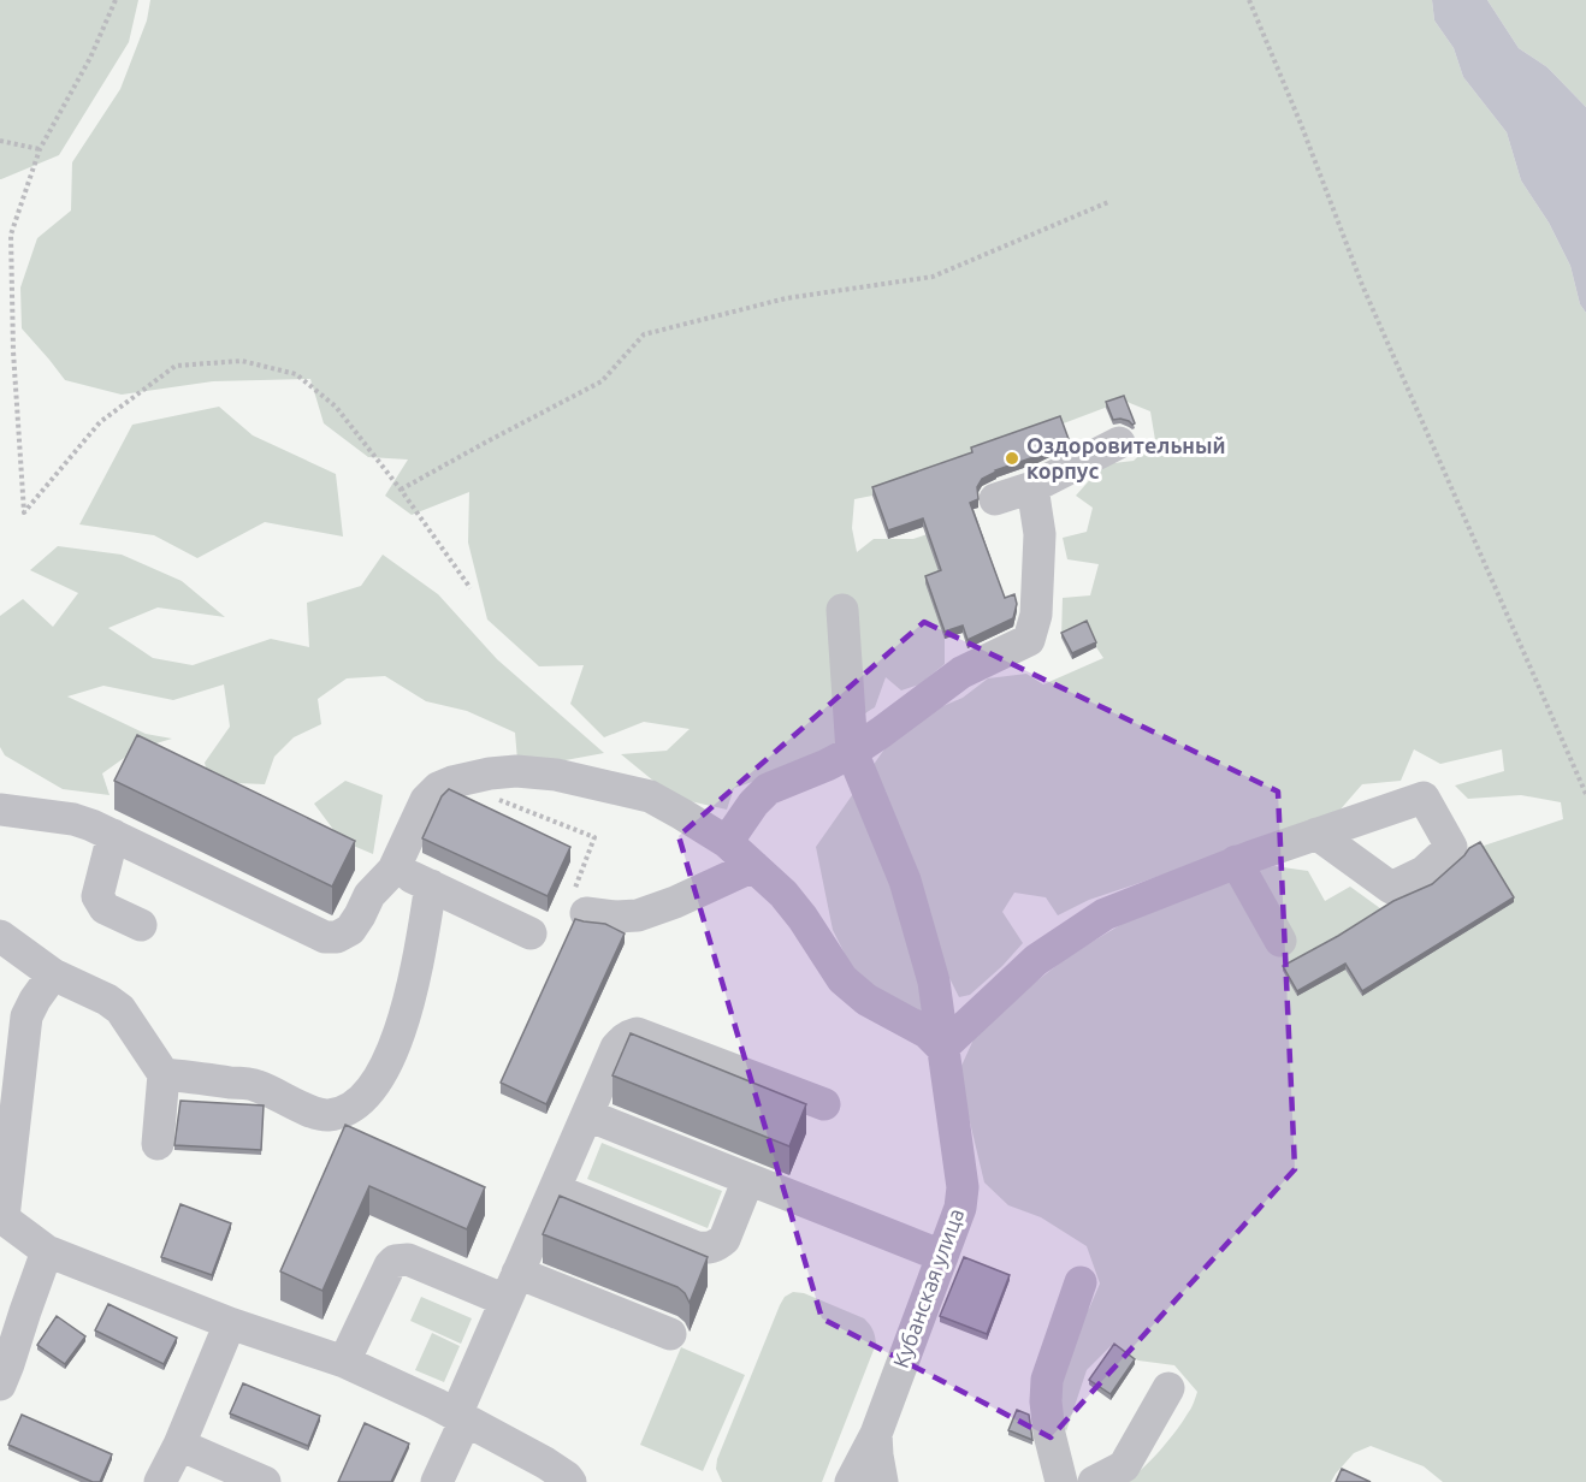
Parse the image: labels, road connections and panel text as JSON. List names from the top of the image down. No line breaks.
{"streets":{"street":["Кубанская улица"]},"places":["Оздоровительный корпус"]}
